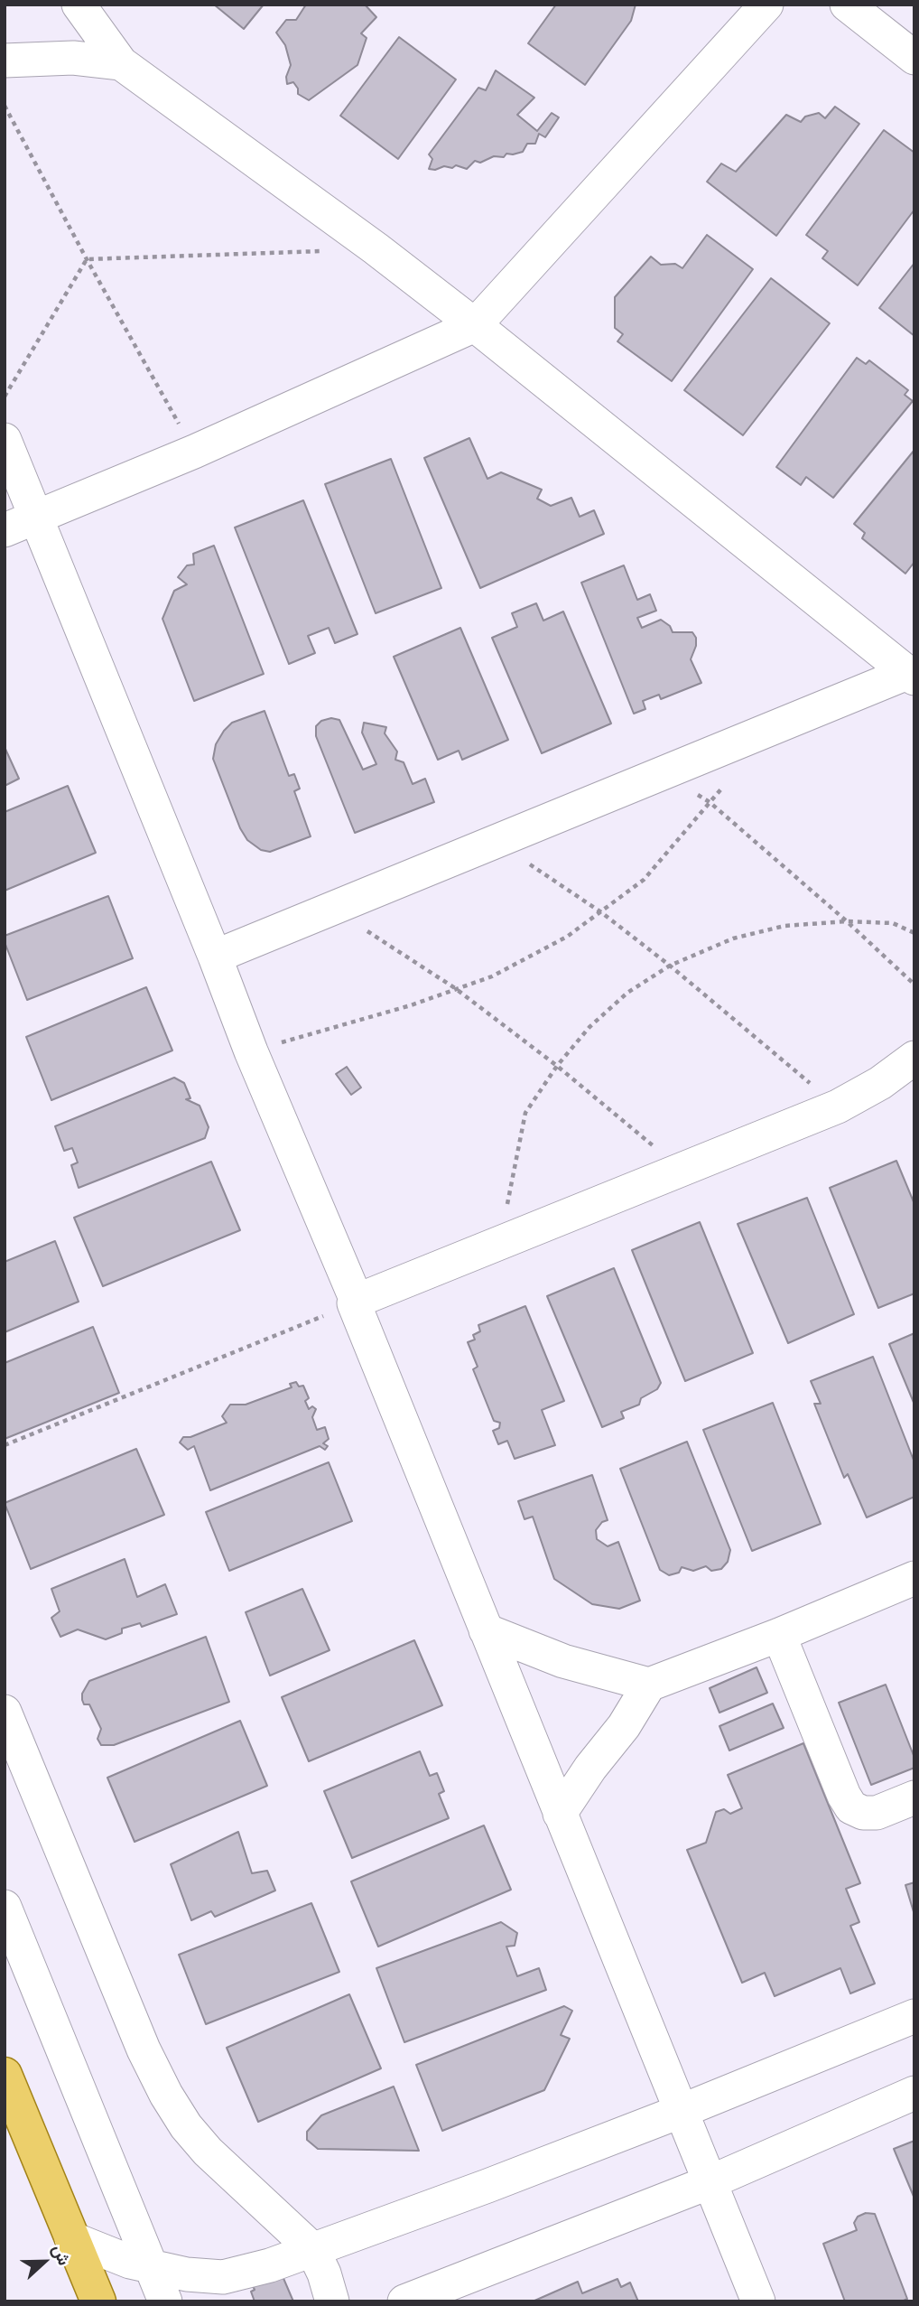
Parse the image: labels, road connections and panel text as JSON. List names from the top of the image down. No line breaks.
{"north":"right"}
